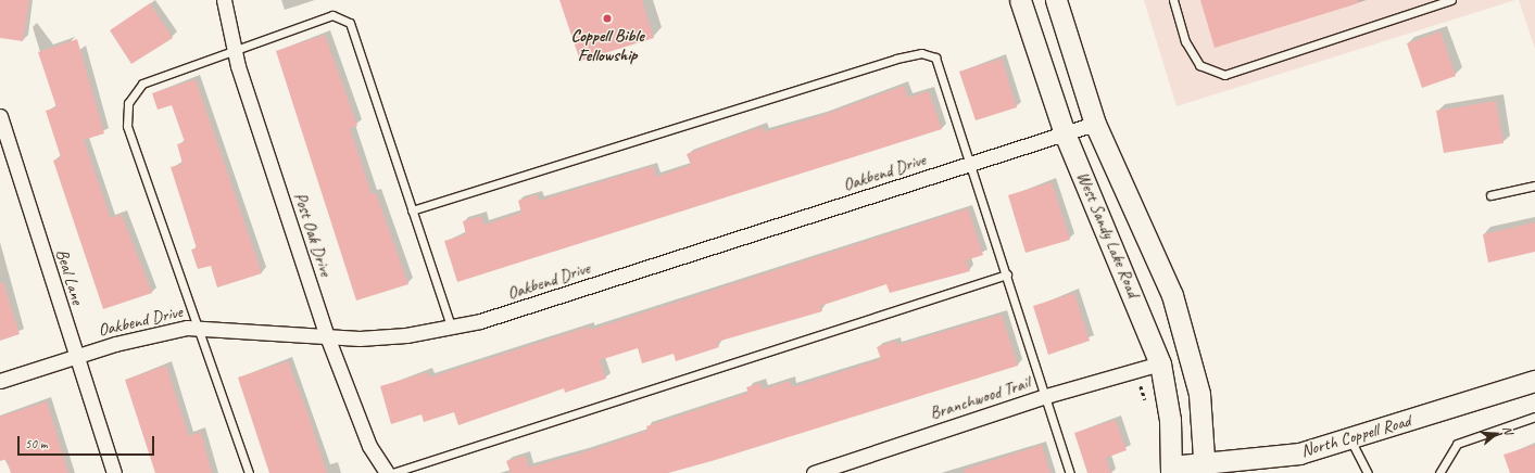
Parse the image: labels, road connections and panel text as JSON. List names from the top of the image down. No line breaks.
{"streets":{"main road":["West Sandy Lake Road","North Coppell Road"],"street":["Oakbend Drive","Post Oak Drive","Beal Lane","Branchwood Trail"]},"crossings":[["Oakbend Drive","Post Oak Drive"],["Oakbend Drive","West Sandy Lake Road"],["Oakbend Drive","Beal Lane"],["West Sandy Lake Road","Branchwood Trail"],["West Sandy Lake Road","North Coppell Road"]],"places":["Coppell Bible Fellowship"],"scale_bar":"50 m","north":"right"}
